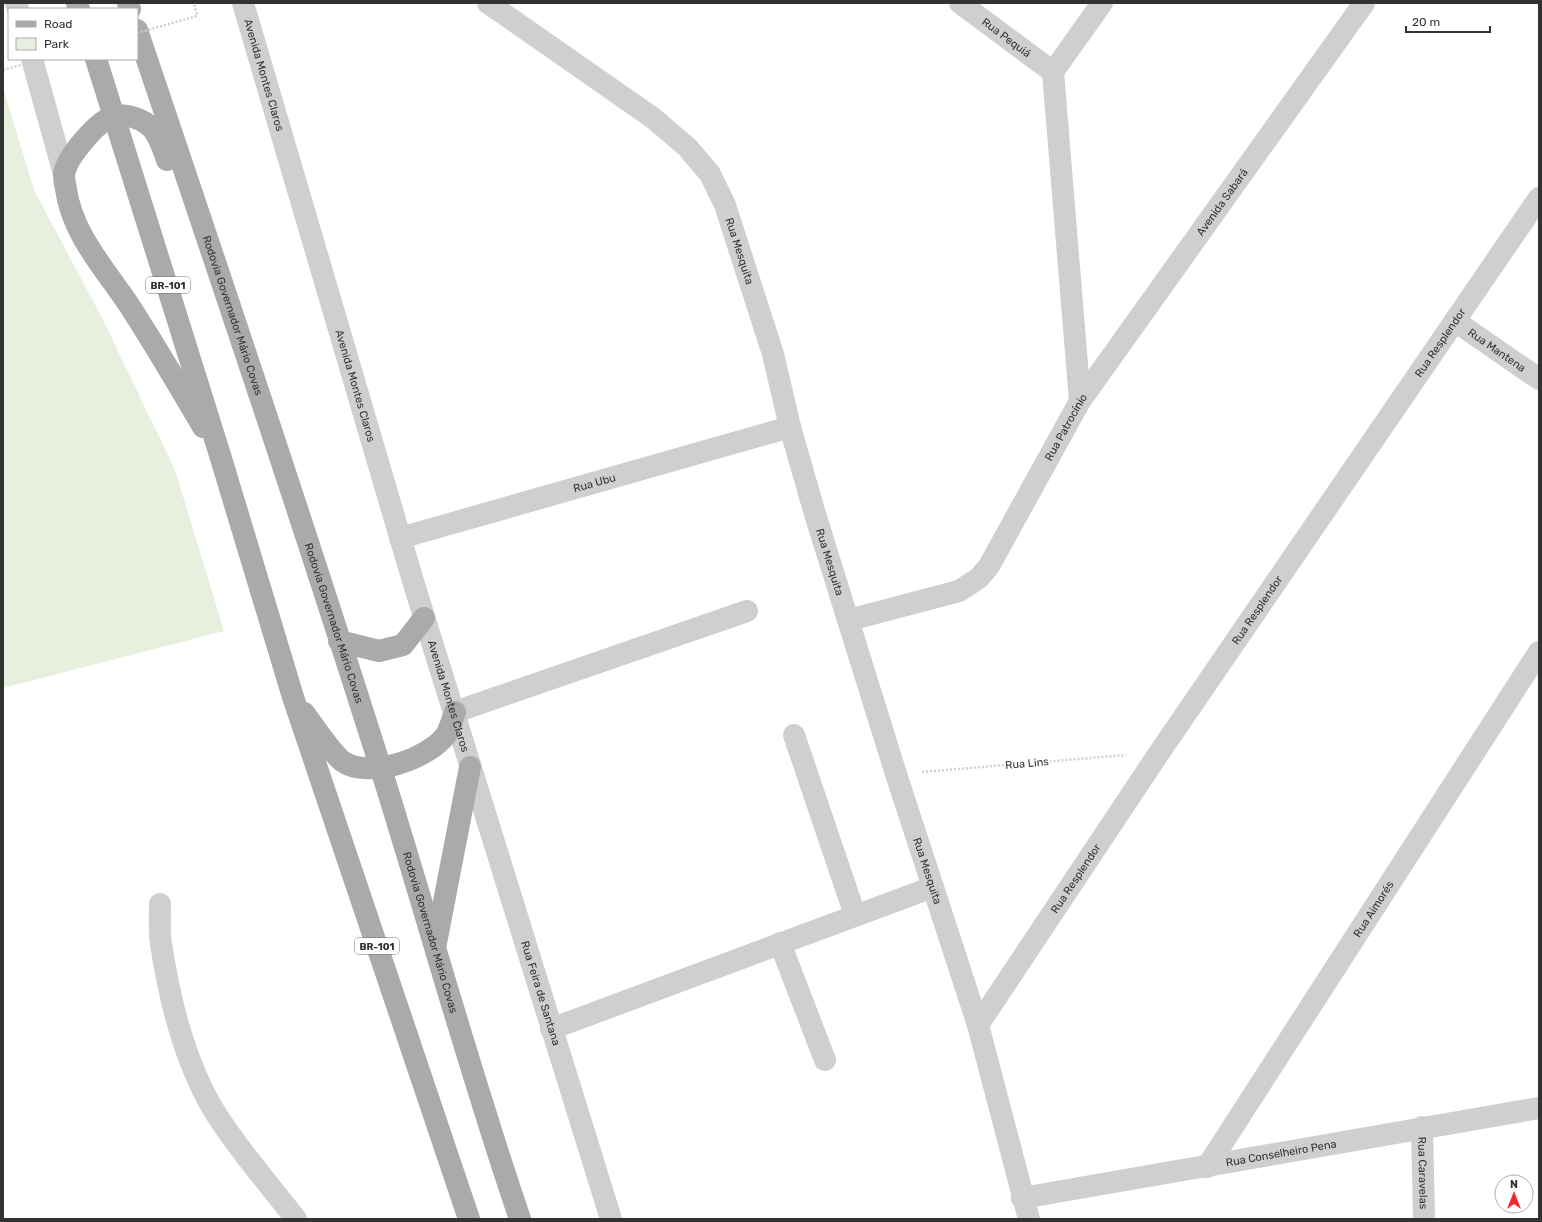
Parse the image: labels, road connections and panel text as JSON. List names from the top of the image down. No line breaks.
{"streets":{"main road":["BR-101","Rodovia Governador Mário Covas"],"street":["Rua Pequiá","Avenida Montes Claros","Avenida Sabará","Rua Mesquita","Rua Resplendor","Rua Mantena","Rua Patrocínio","Rua Ubu","Rua Aimorés","Rua Feira de Santana","Rua Conselheiro Pena","Rua Caravelas"],"path":["Rua Lins"]},"crossings":[["Rua Pequiá","Rua Patrocínio"],["Avenida Montes Claros","Rua Ubu"],["Avenida Montes Claros","Rua Feira de Santana"],["Avenida Sabará","Rua Patrocínio"],["Rua Mesquita","Rua Resplendor"],["Rua Mesquita","Rua Patrocínio"],["Rua Mesquita","Rua Ubu"],["Rua Mesquita","Rua Lins"],["Rua Mesquita","Rua Conselheiro Pena"],["Rua Resplendor","Rua Mantena"],["Rua Resplendor","Rua Lins"],["Rua Aimorés","Rua Conselheiro Pena"],["Rua Conselheiro Pena","Rua Caravelas"]],"legend":["Road","Park"],"scale_bar":"20 m","north":"top"}
